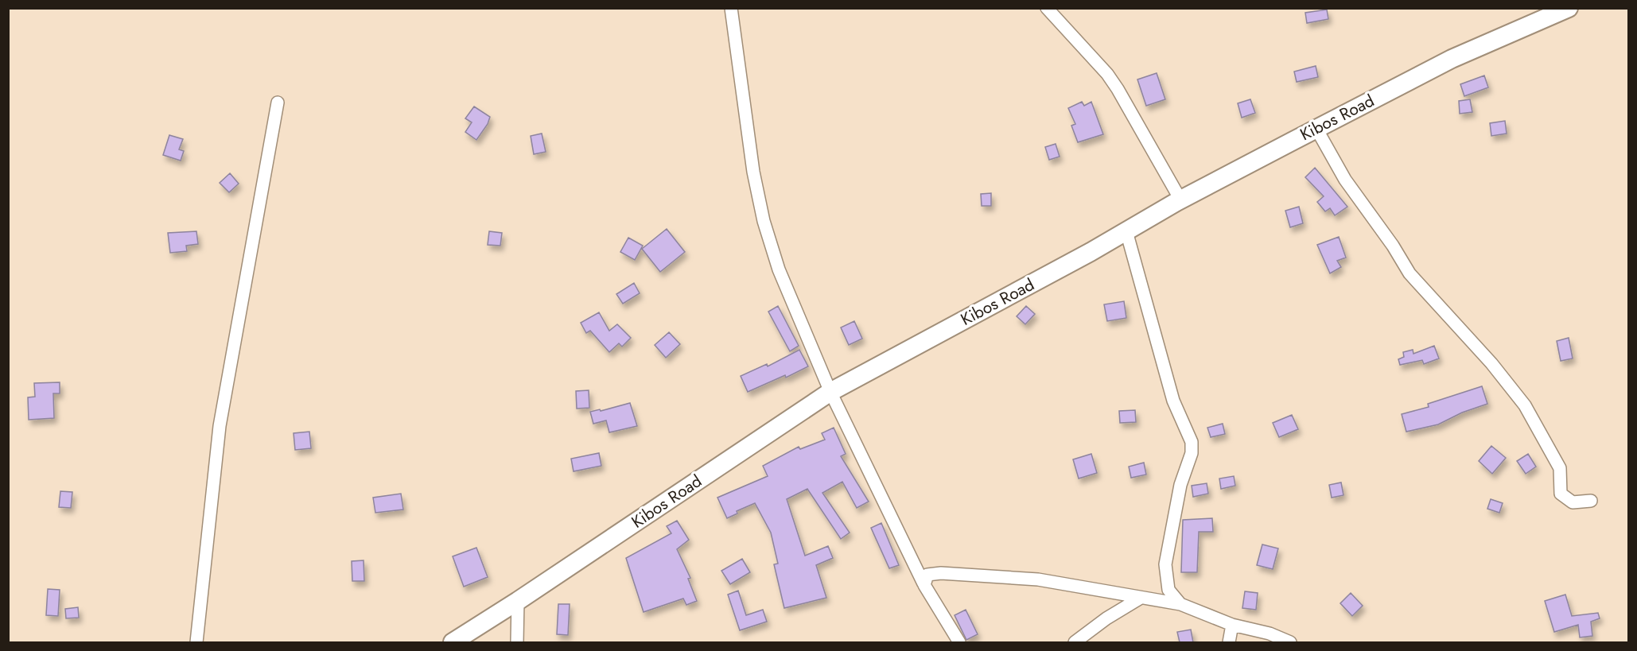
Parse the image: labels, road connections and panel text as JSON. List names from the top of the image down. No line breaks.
{"streets":{"main road":["Kibos Road"]}}
